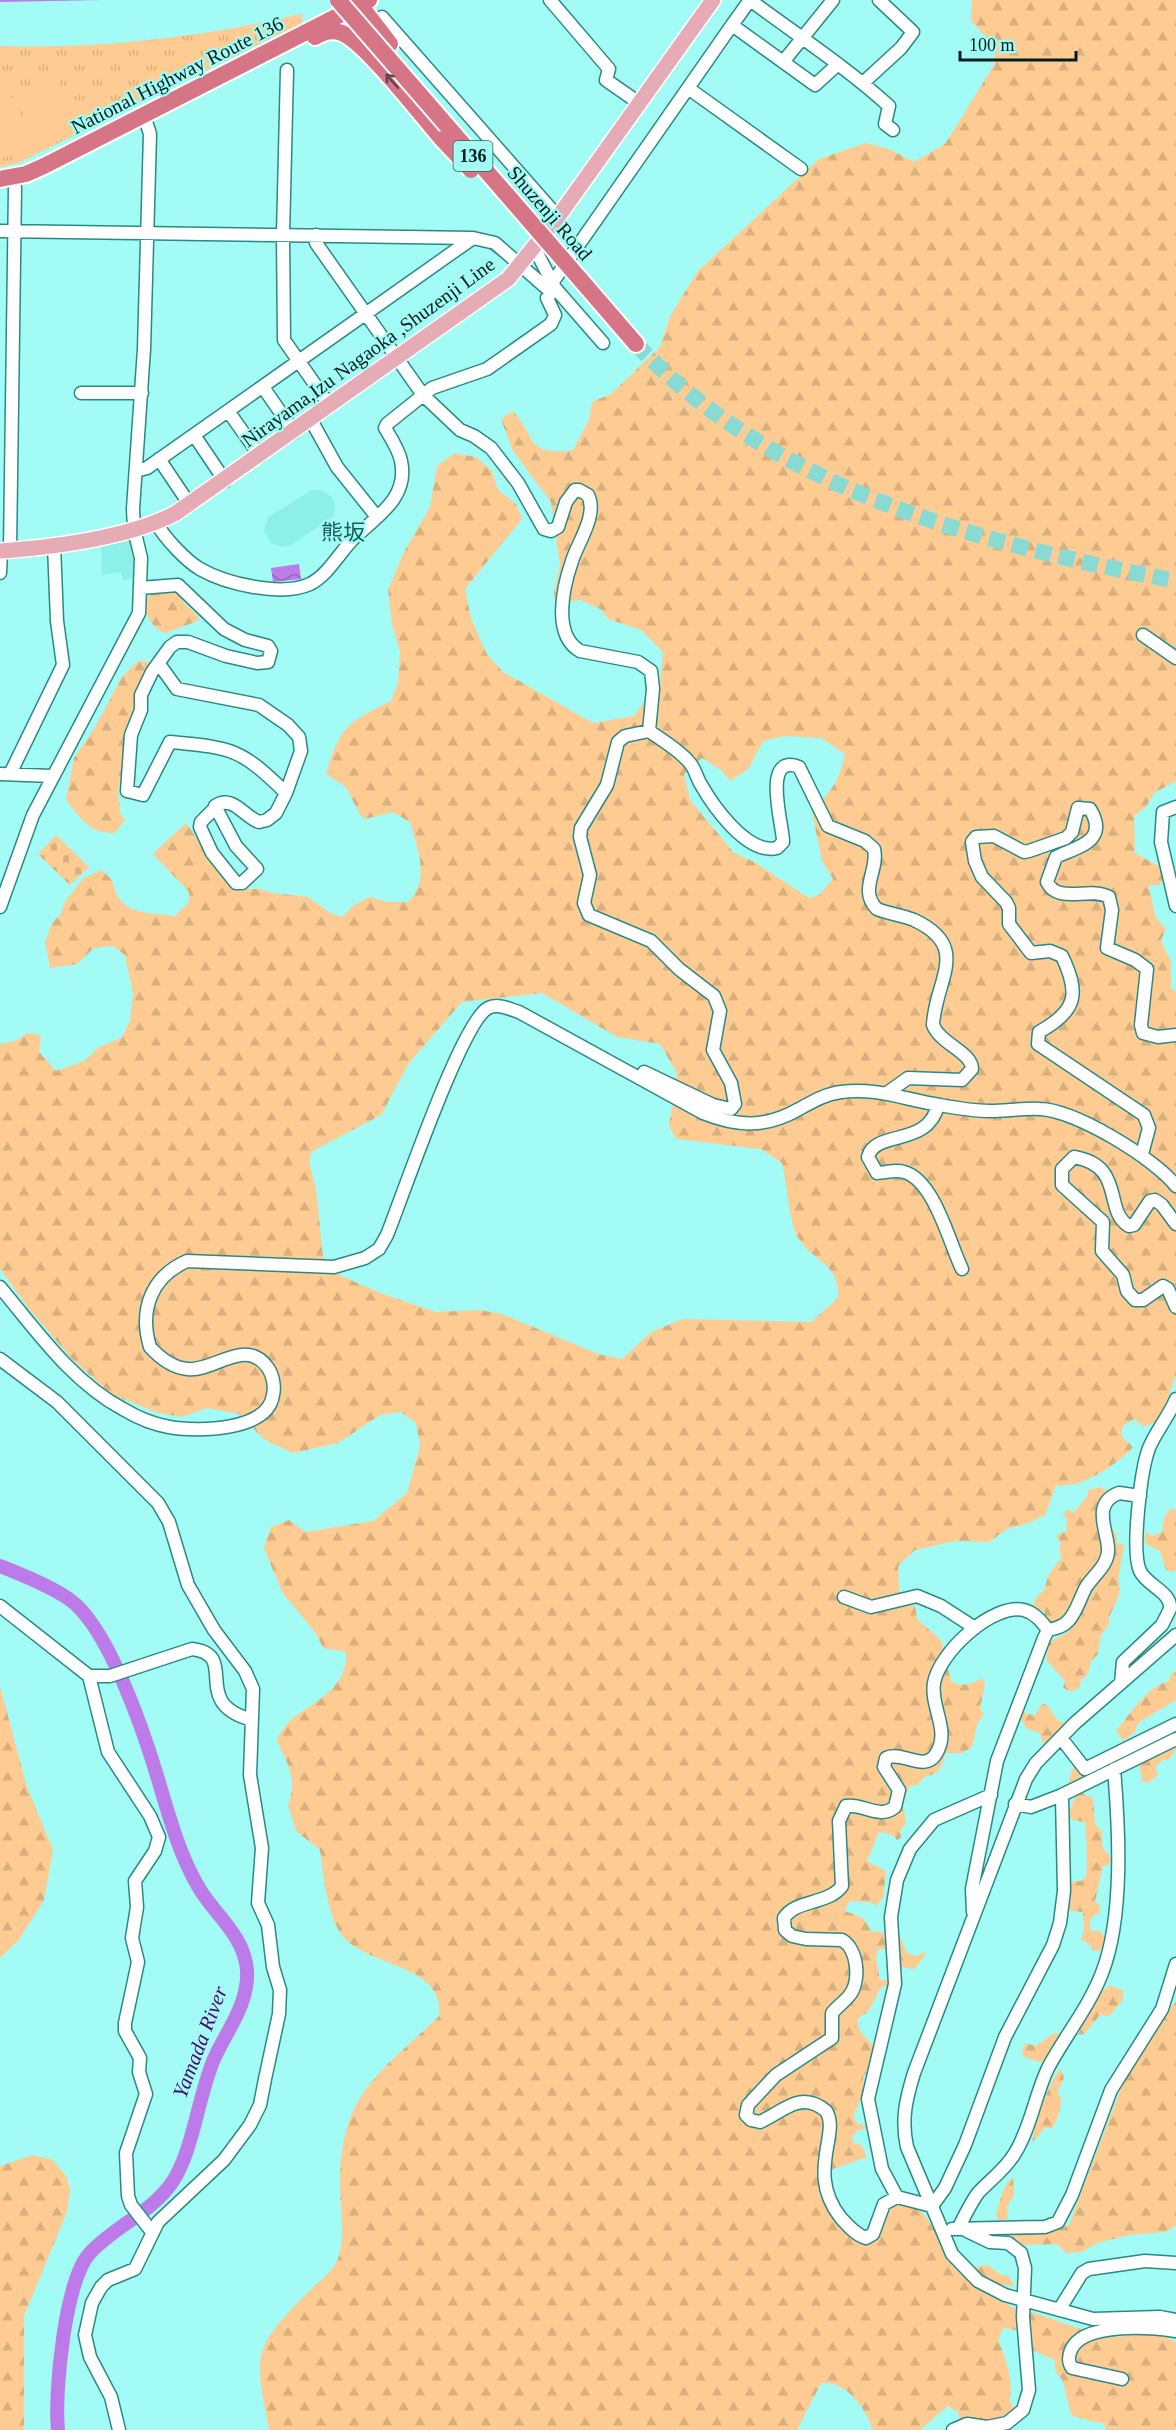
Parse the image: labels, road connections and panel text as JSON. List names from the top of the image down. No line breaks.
{"streets":{"highway":["National Highway Route 136","136","Shuzenji Road"],"main road":["Nirayama,Izu Nagaoka ,Shuzenji Line"]},"crossings":[["National Highway Route 136","Shuzenji Road"]],"districts":["熊坂"],"water":["Yamada River"],"scale_bar":"100 m"}
